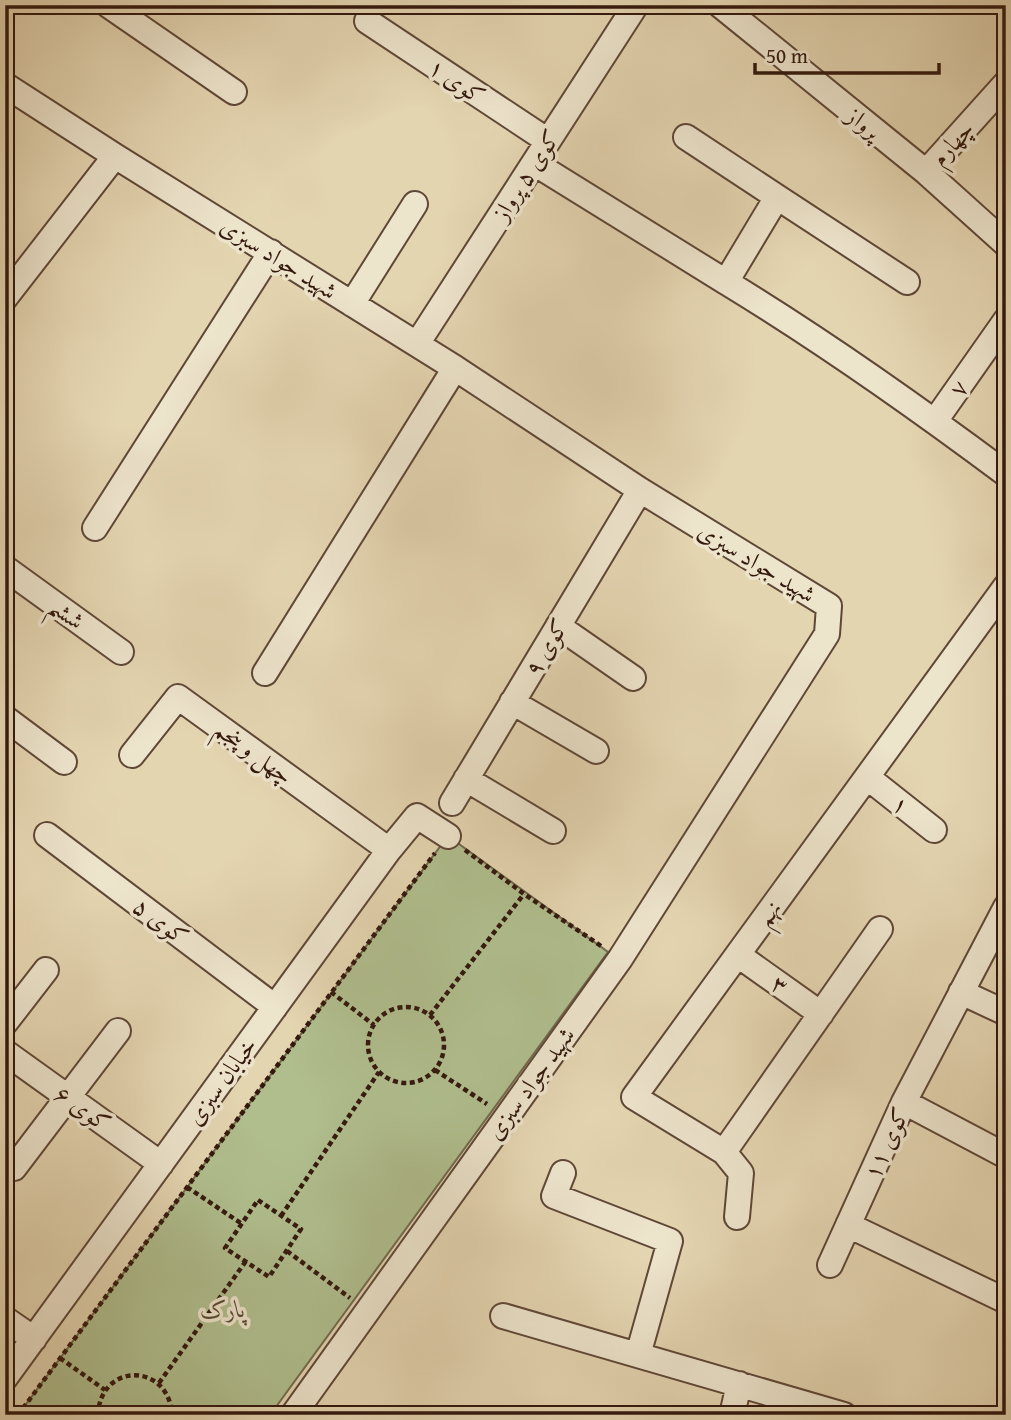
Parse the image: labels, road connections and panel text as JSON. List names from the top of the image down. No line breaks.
{"streets":{"street":["کوی ۱","پرواز","چهارم","کوی ۵ پرواز","شهید جواد سبزی","۷","ششم","کوی ۹","چهل و پنجم","۱","نهم","کوی ۵","۳","خیابان سبزی","کوی ۶","کوی ۱۱"]},"crossings":[["کوی ۱","کوی ۵ پرواز"],["پرواز","چهارم"],["کوی ۵ پرواز","شهید جواد سبزی"],["شهید جواد سبزی","کوی ۹"],["چهل و پنجم","خیابان سبزی"],["۱","نهم"],["نهم","۳"],["کوی ۵","خیابان سبزی"],["خیابان سبزی","کوی ۶"]],"parks":["پارک"],"scale_bar":"50 m"}
